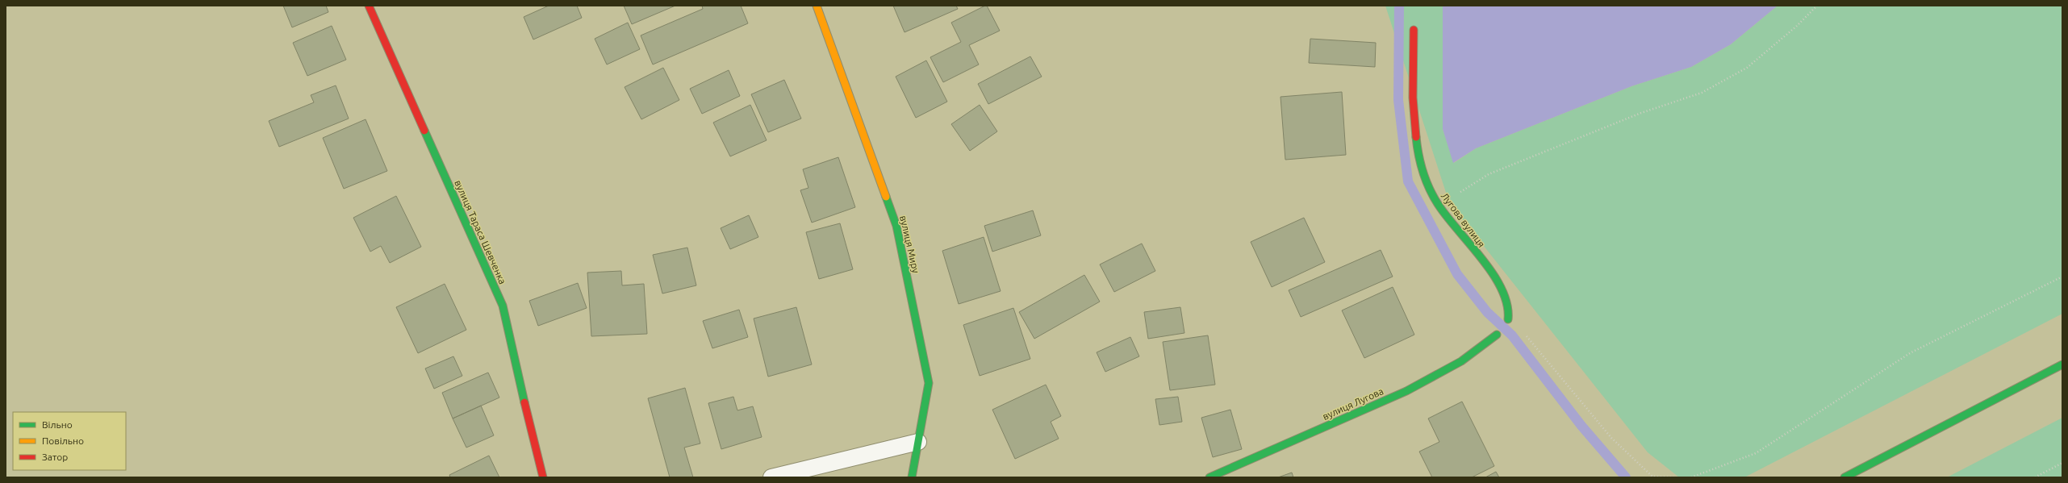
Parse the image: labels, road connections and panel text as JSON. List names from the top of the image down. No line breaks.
{"streets":{"main road":["Лугова вулиця","вулиця Тараса Шевченка","вулиця Миру","вулиця Лугова"]},"legend":["Вільно","Повільно","Затор"]}
